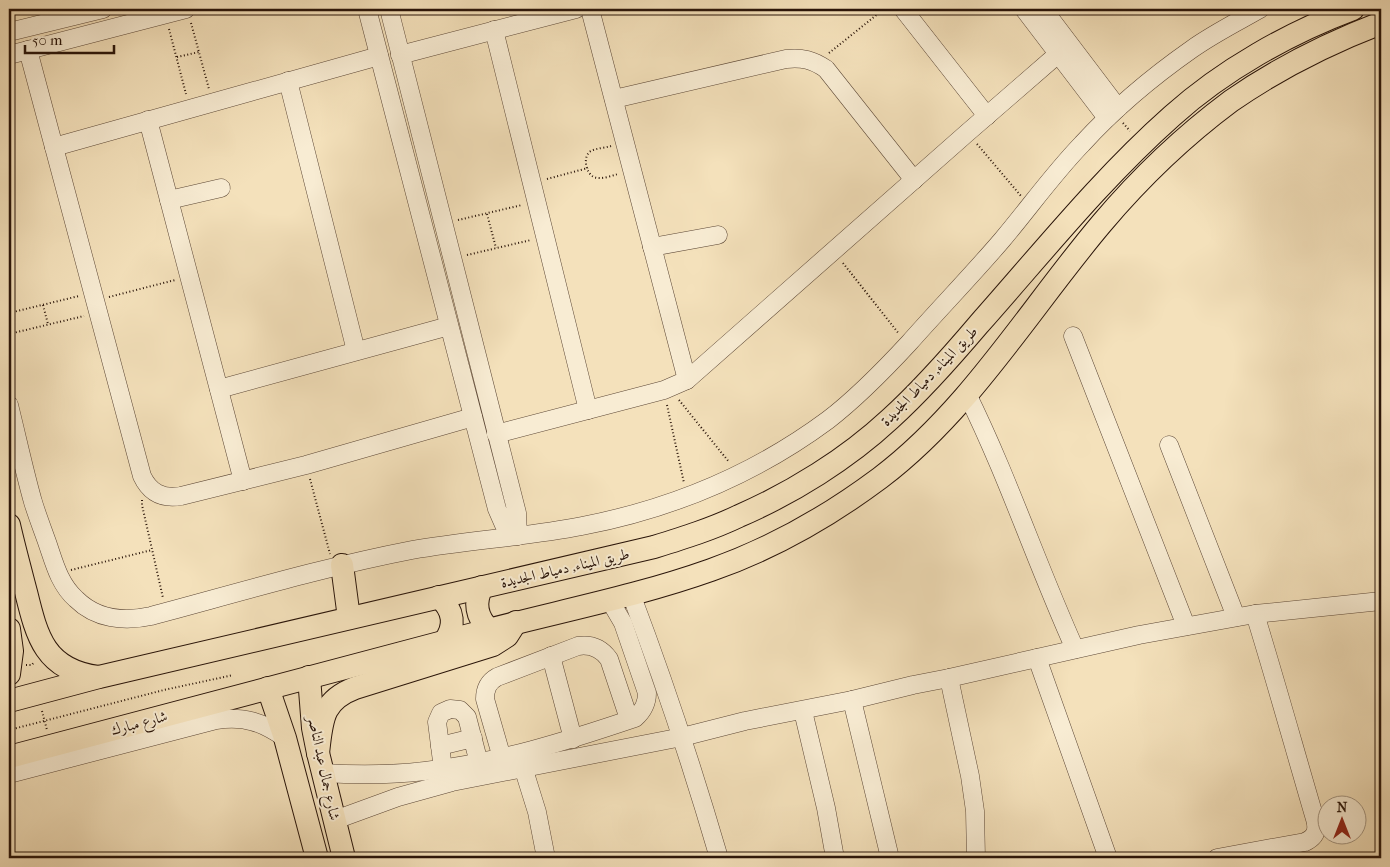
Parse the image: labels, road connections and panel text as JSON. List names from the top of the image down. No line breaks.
{"streets":{"main road":["طريق الميناء, دمياط الجديدة","شارع مبارك","شارع جمال عبد الناصر"]},"crossings":[["شارع مبارك","شارع جمال عبد الناصر"]],"scale_bar":"50 m","north":"top"}
